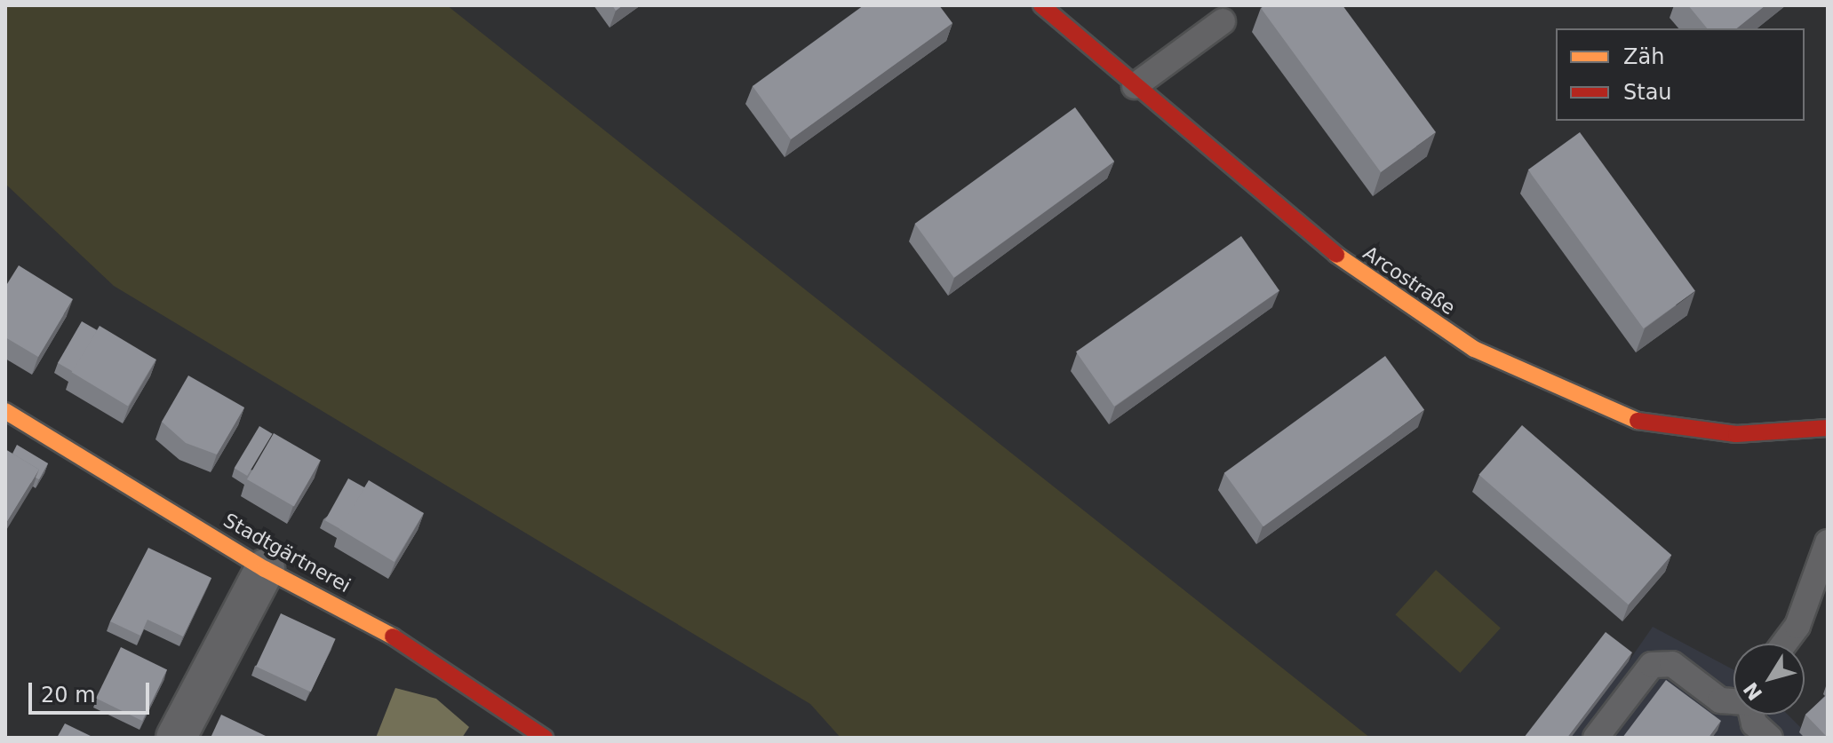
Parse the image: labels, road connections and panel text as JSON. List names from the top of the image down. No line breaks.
{"streets":{"street":["Arcostraße","Stadtgärtnerei"]},"legend":["Zäh","Stau"],"scale_bar":"20 m","north":"bottom left"}
